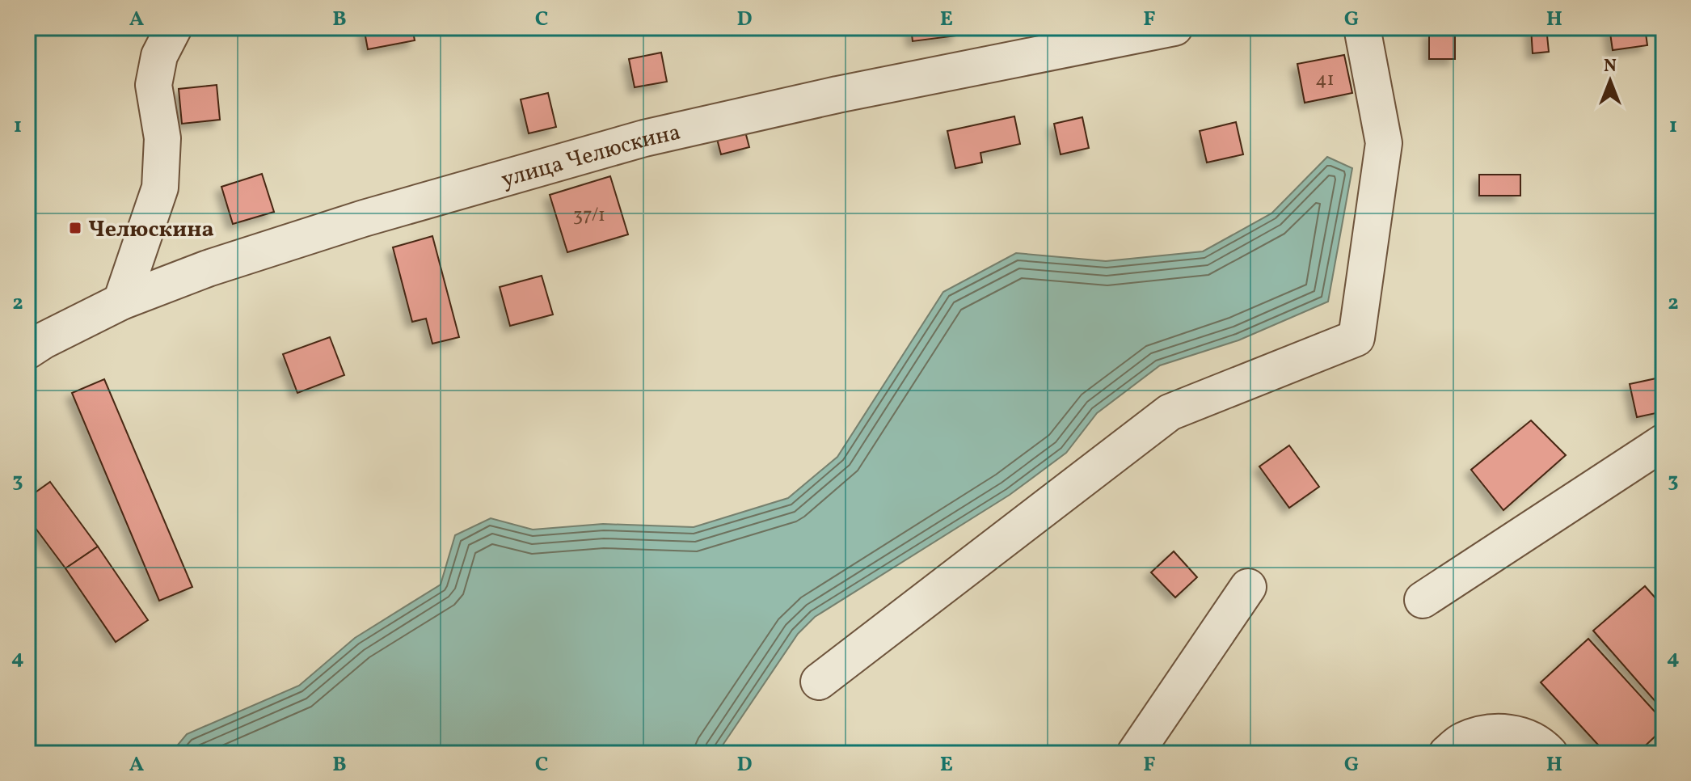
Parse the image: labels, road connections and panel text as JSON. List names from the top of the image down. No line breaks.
{"streets":{"street":["улица Челюскина"]},"places":{"transit":["Челюскина"]},"house_numbers":["41","37/1"],"north":"top","grid":{"columns":["A","B","C","D","E","F","G","H"],"rows":["1","2","3","4"]}}
